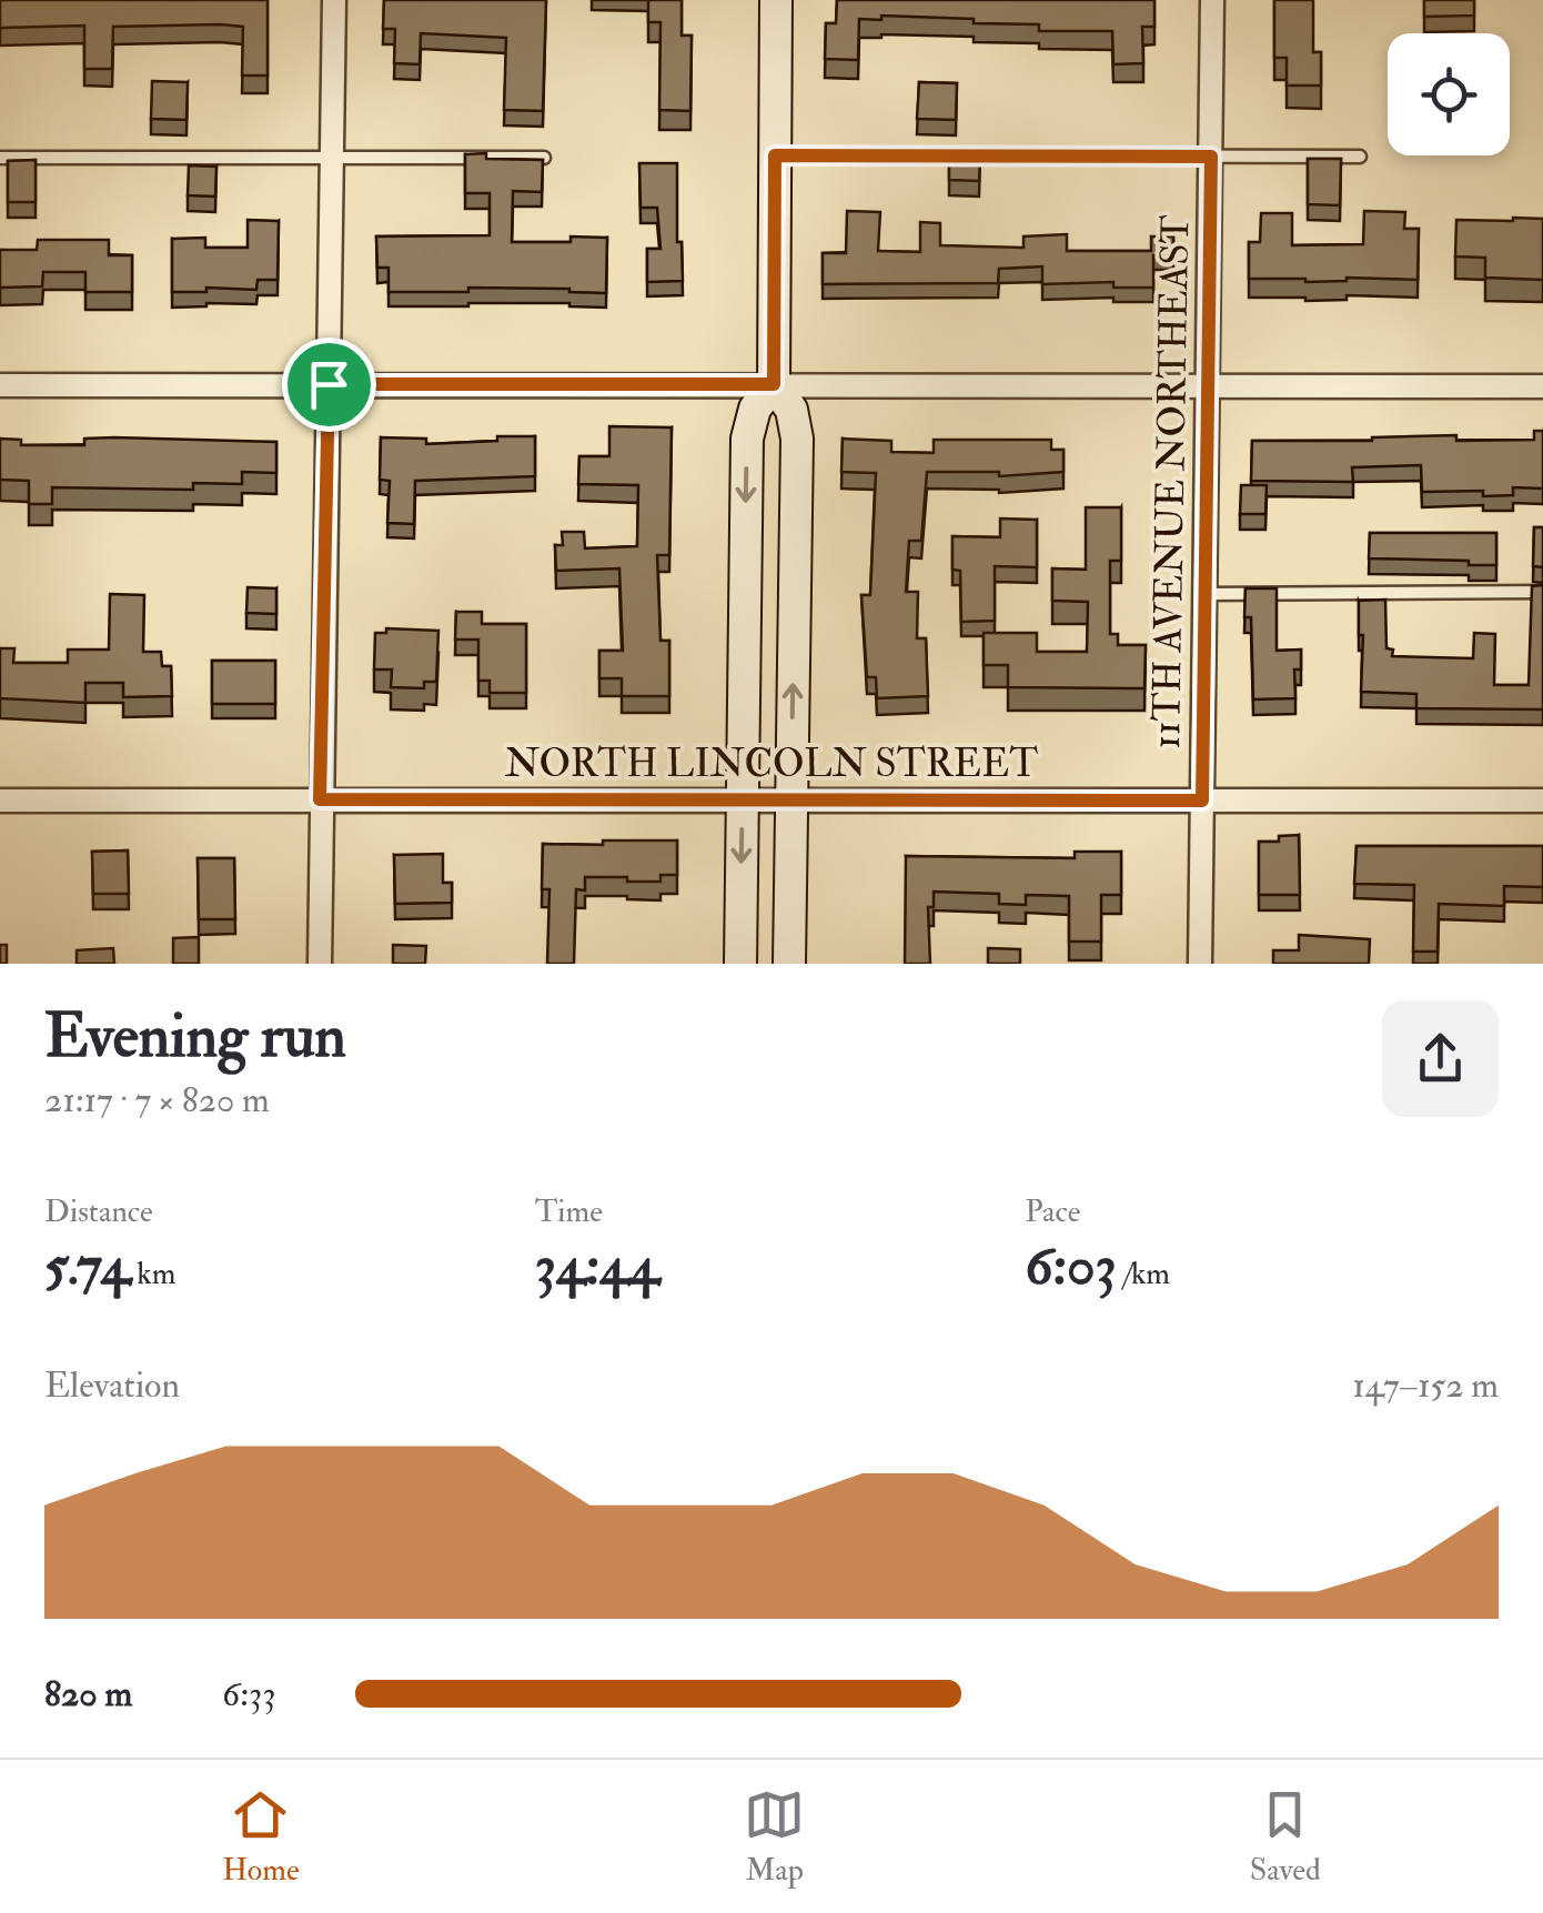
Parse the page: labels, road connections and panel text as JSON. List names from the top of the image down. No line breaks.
{"streets":{"street":["11TH AVENUE NORTHEAST","NORTH LINCOLN STREET"]},"crossings":[["11TH AVENUE NORTHEAST","NORTH LINCOLN STREET"]],"page":{"heading":["Evening run","21:17 · 7 × 820 m"],"stats":[["Distance","5.74 km"],["Time","34:44"],["Pace","6:03 /km"]],"chart":["Elevation","147–152 m"],"list":[{"name":"820 m","note":"6:33"}],"tabs":["Home","Map","Saved"]}}
